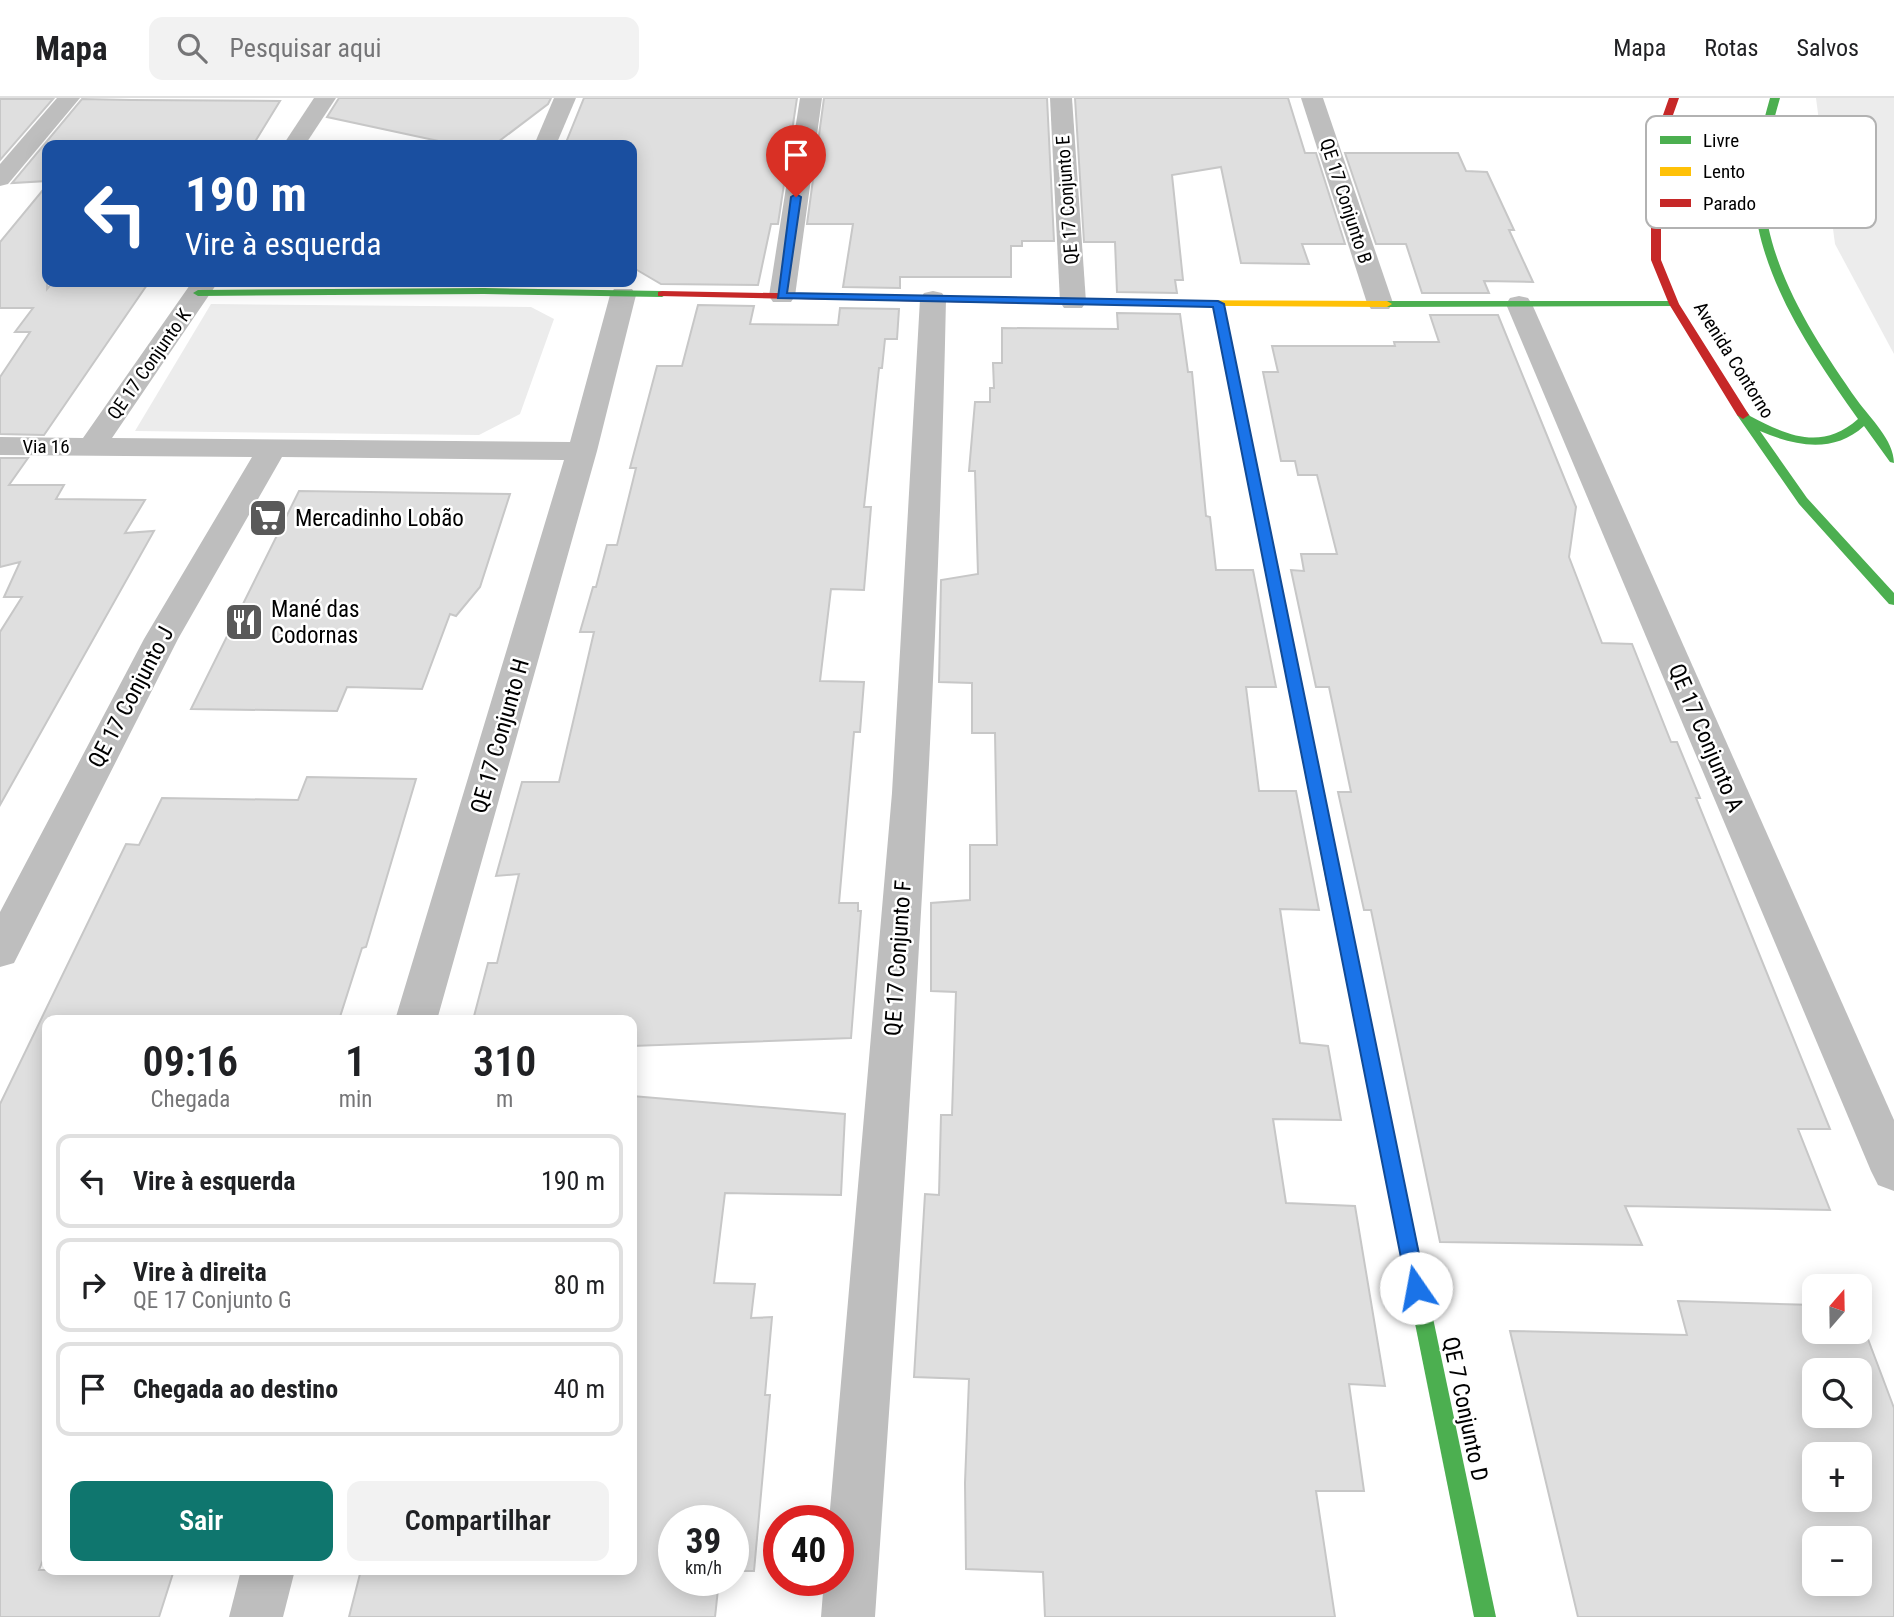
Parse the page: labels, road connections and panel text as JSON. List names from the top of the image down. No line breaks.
{"streets":{"street":["QE 17 Conjunto E","QE 17 Conjunto B","Avenida Contorno","QE 17 Conjunto K","Via 16","QE 17 Conjunto J","QE 17 Conjunto H","QE 17 Conjunto A","QE 17 Conjunto F","QE 7 Conjunto D"]},"crossings":[["QE 17 Conjunto K","Via 16"],["Via 16","QE 17 Conjunto J"],["Via 16","QE 17 Conjunto H"]],"places":{"supermarket":["Mercadinho Lobão"],"restaurant":["Mané das Codornas"]},"legend":["Livre","Lento","Parado"],"north":"top","page":{"header":"Mapa","search":"Pesquisar aqui","nav":["Mapa","Rotas","Salvos"],"turn":["190 m","Vire à esquerda"],"eta":["09:16","Chegada","1","min","310","m"],"list":[{"name":"Vire à esquerda","value":"190 m"},{"name":"Vire à direita","note":"QE 17 Conjunto G","value":"80 m"},{"name":"Chegada ao destino","value":"40 m"}],"map_buttons":["+","−"],"buttons":["Sair","Compartilhar"],"speed":"39 km/h","limit":"40"}}
